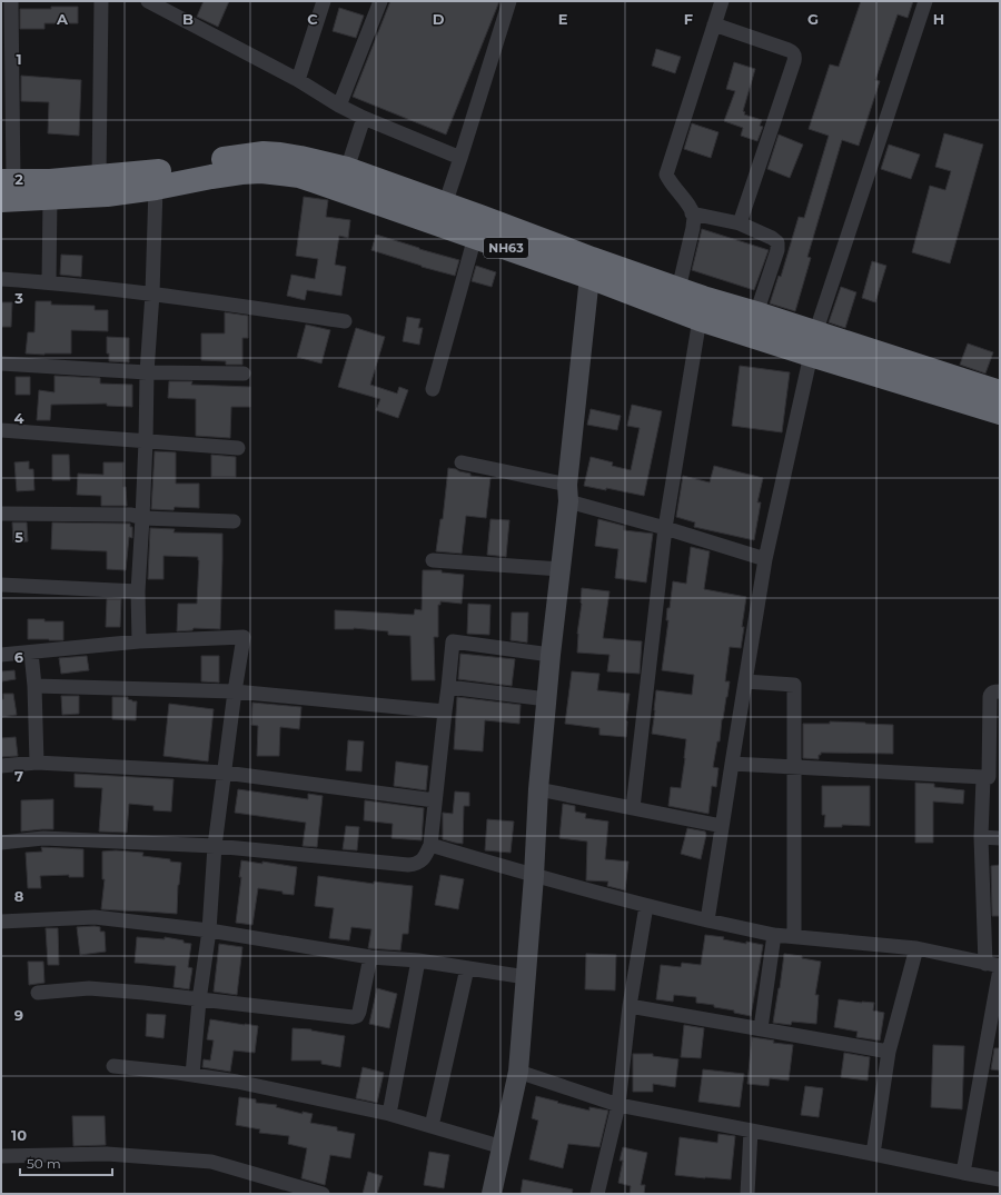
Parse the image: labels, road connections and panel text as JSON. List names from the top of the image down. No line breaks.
{"streets":{"highway":["NH63"]},"scale_bar":"50 m","grid":{"columns":["A","B","C","D","E","F","G","H"],"rows":["1","2","3","4","5","6","7","8","9","10"]}}
